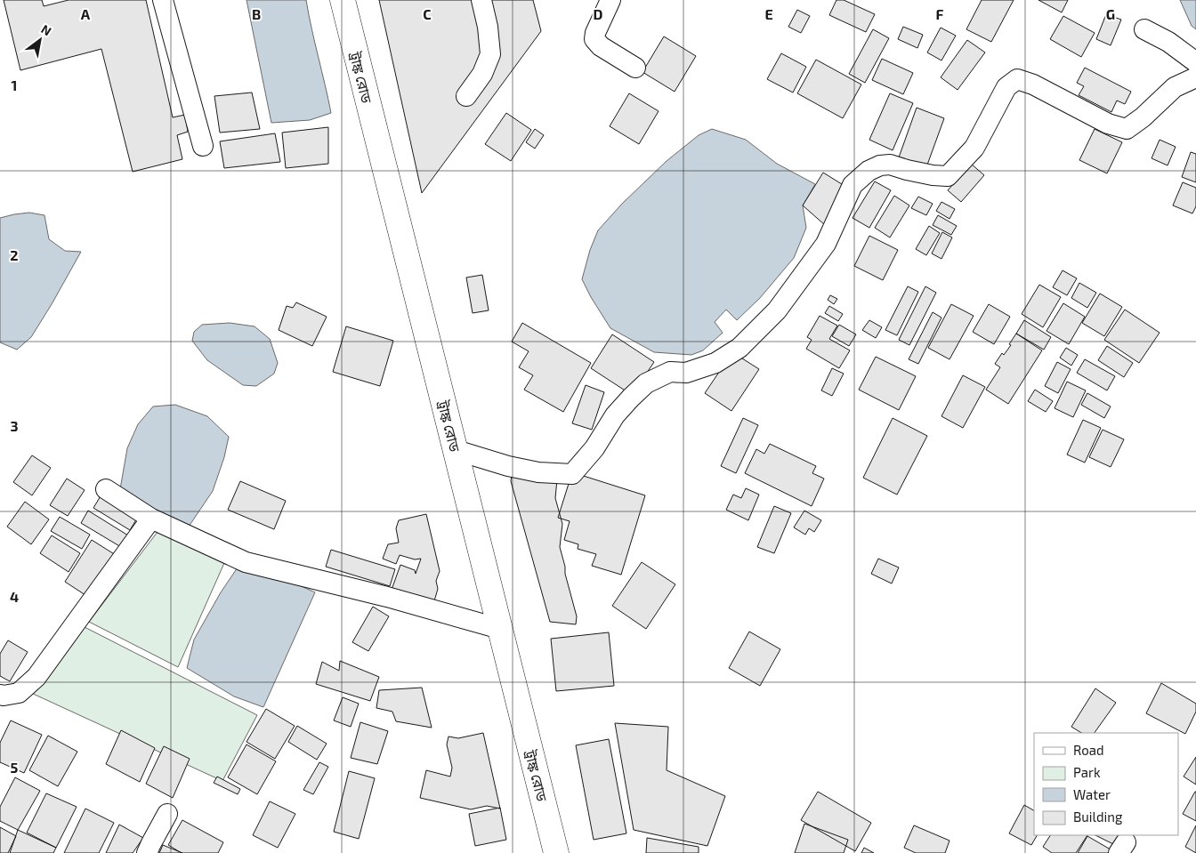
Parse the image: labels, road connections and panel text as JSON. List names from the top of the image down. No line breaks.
{"streets":{"main road":["ট্রাঙ্ক রোড"]},"legend":["Road","Park","Water","Building"],"north":"top right","grid":{"columns":["A","B","C","D","E","F","G"],"rows":["1","2","3","4","5"]}}
